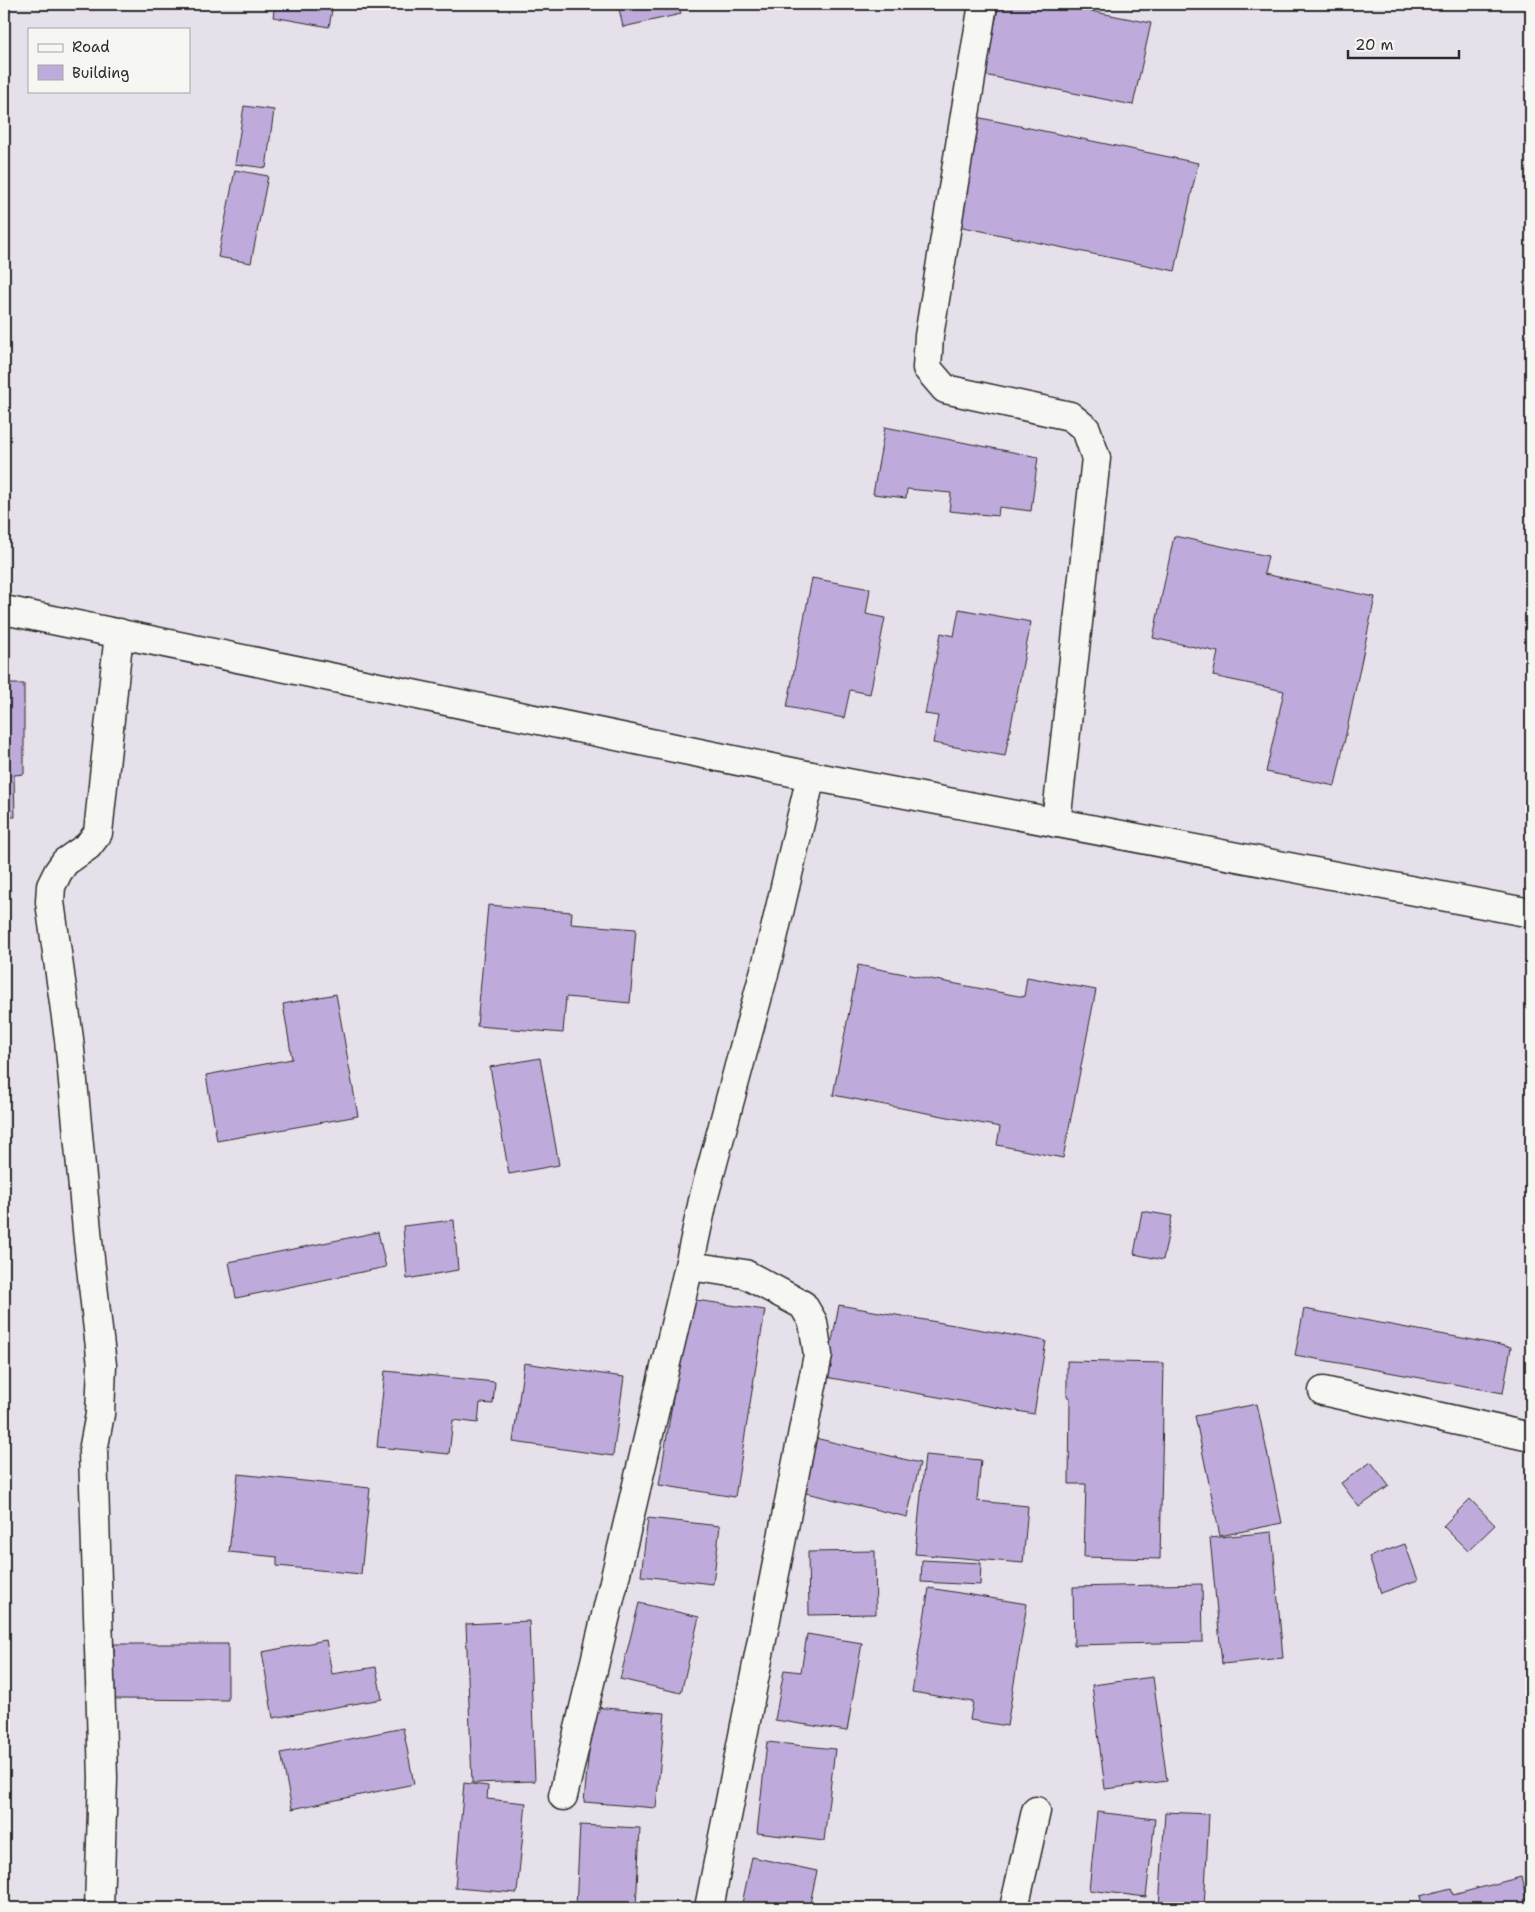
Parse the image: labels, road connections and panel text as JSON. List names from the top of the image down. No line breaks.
{"legend":["Road","Building"],"scale_bar":"20 m"}
